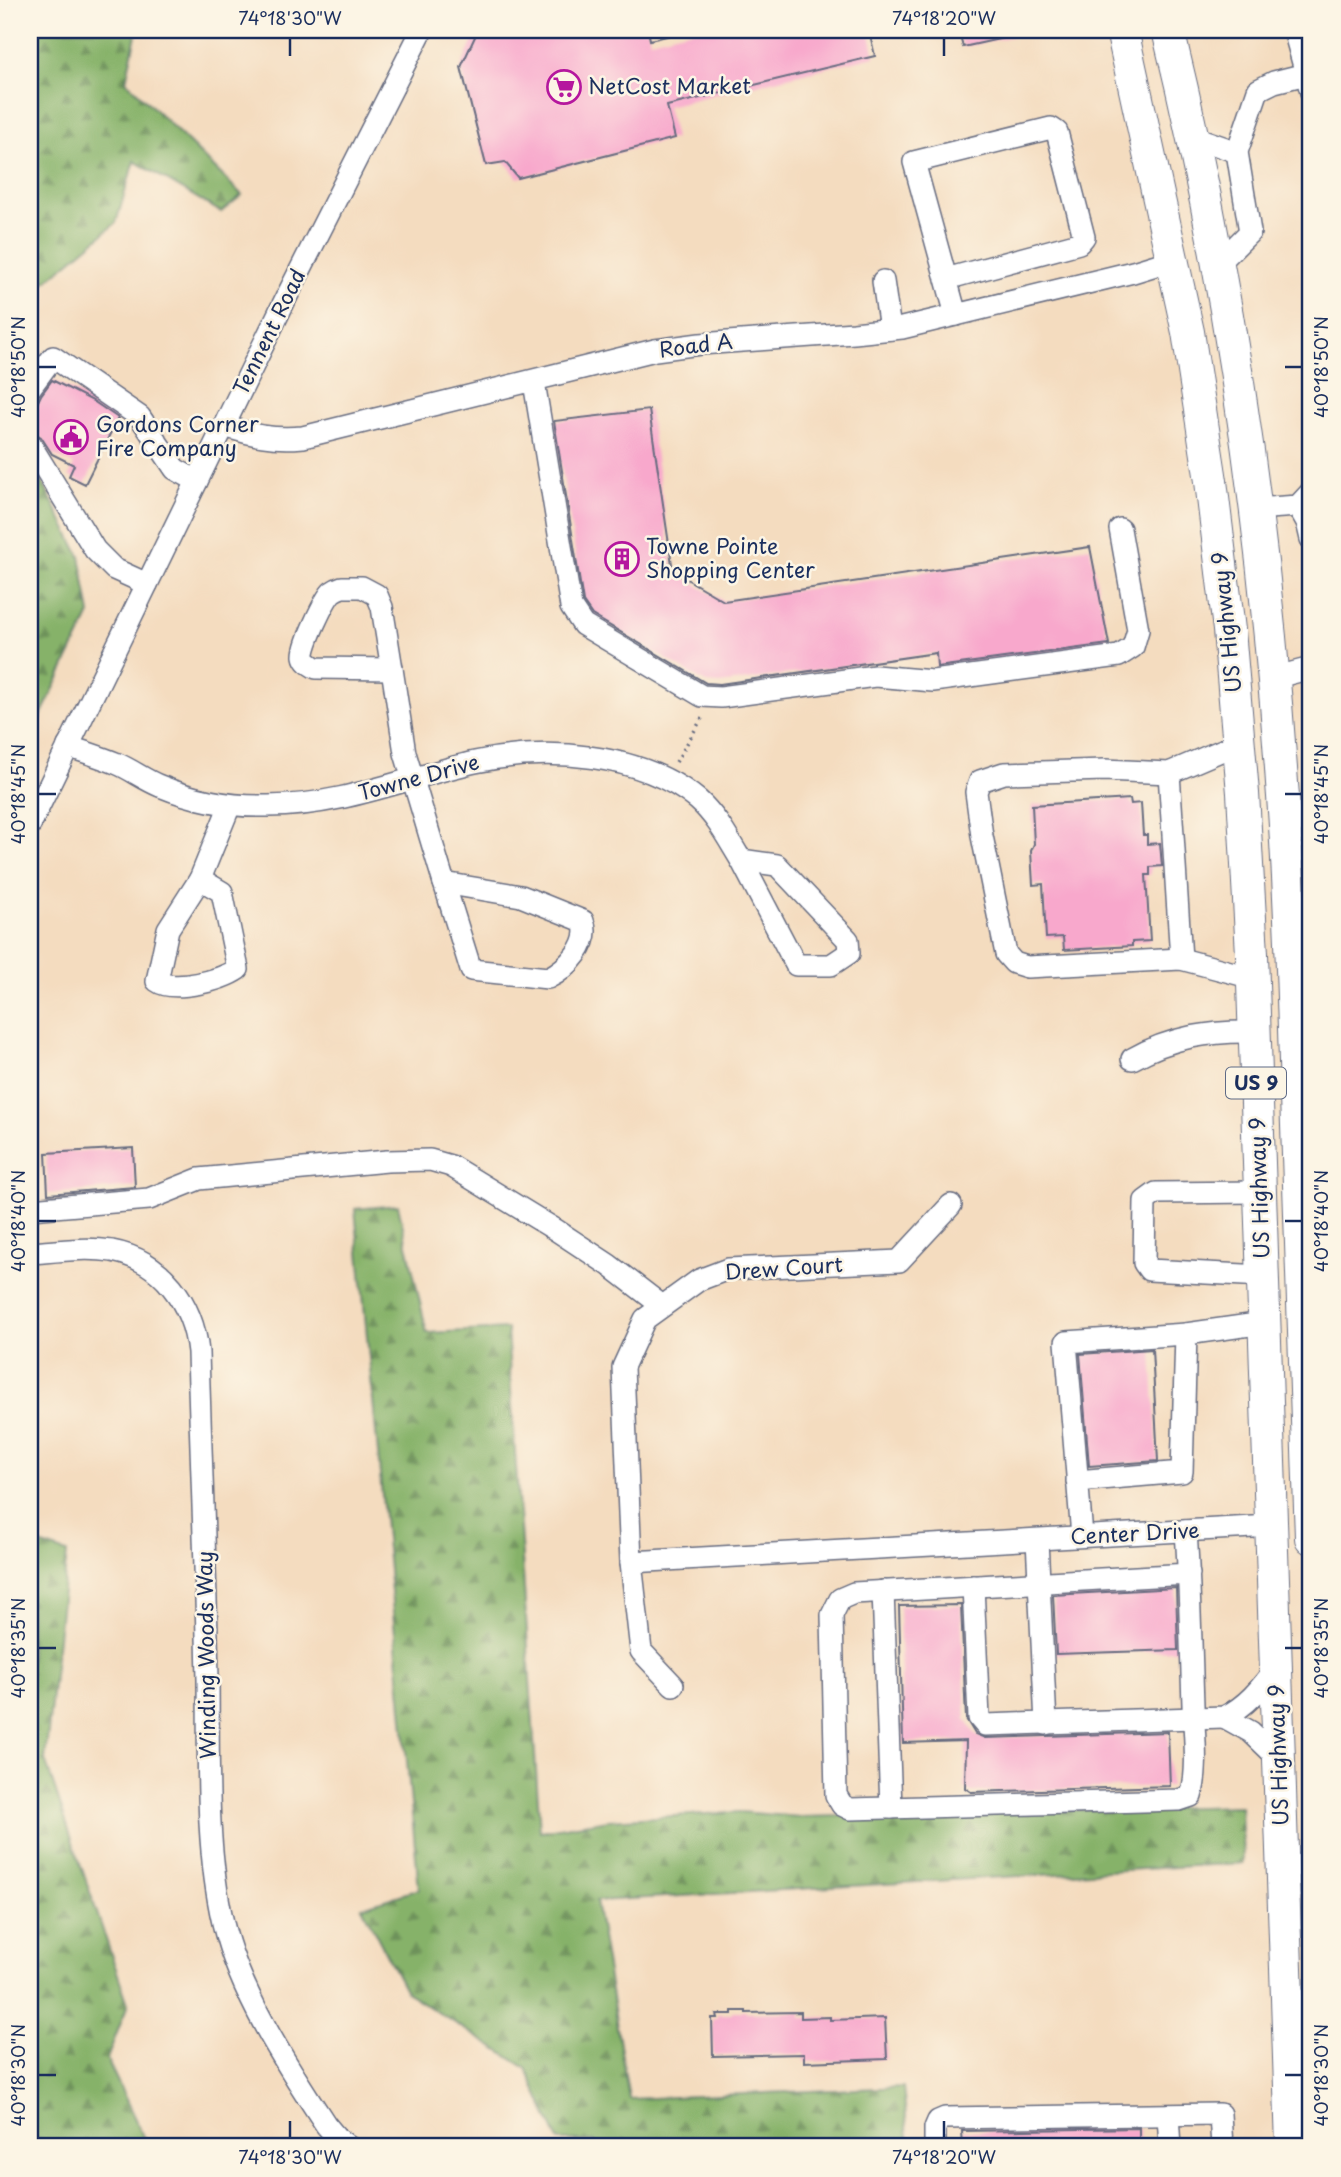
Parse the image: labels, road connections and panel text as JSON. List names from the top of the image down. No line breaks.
{"streets":{"highway":["US Highway 9","US 9"],"street":["Tennent Road","Road A","Towne Drive","Drew Court","Center Drive","Winding Woods Way"]},"crossings":[["Tennent Road","Road A"],["Tennent Road","Towne Drive"],["Road A","US Highway 9"],["US Highway 9","Center Drive"],["Drew Court","Center Drive"]],"places":{"supermarket":["NetCost Market"],"public building":["Gordons Corner Fire Company"],"building":["Towne Pointe Shopping Center"]},"coordinates":["74°18'30\"W","74°18'20\"W","40°18'50\"N","40°18'45\"N","40°18'40\"N","40°18'35\"N","40°18'30\"N"]}
